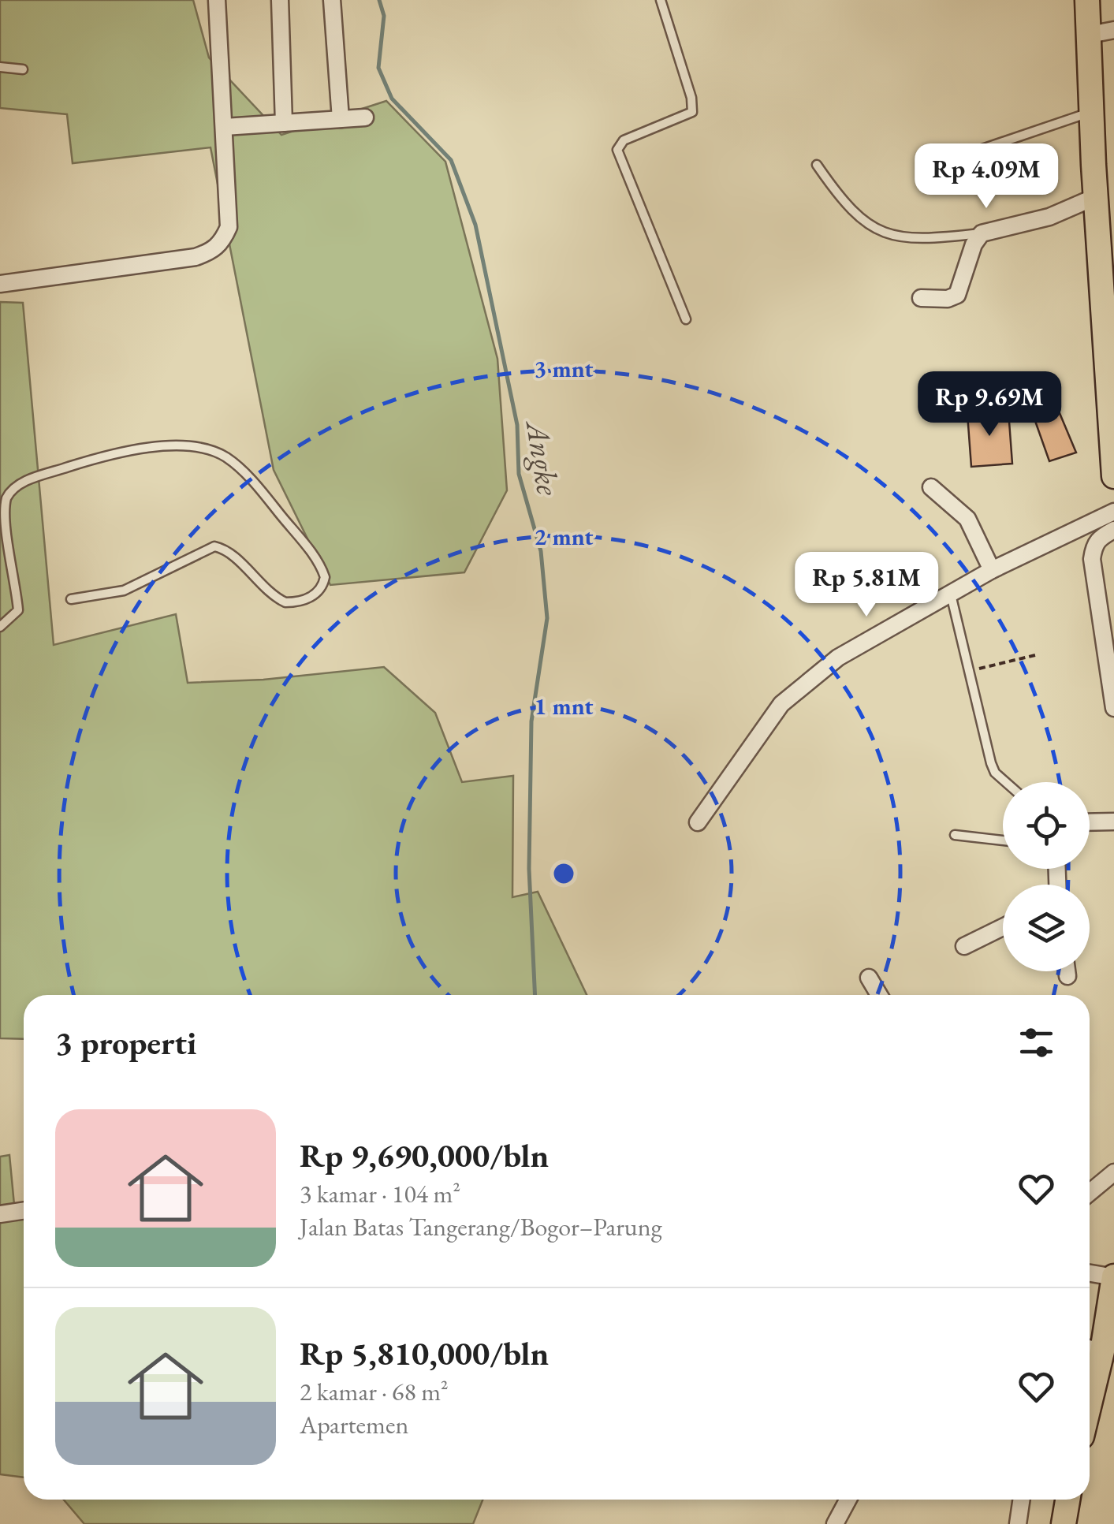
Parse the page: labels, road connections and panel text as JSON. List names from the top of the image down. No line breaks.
{"water":["Angke"],"page":{"price":["Rp 4.09M","Rp 9.69M","Rp 5.81M"],"heading":"3 properti","list":[{"name":"Rp 9,690,000/bln","note":"3 kamar · 104 m² · Jalan Batas Tangerang/Bogor–Parung"},{"name":"Rp 5,810,000/bln","note":"2 kamar · 68 m² · Apartemen"}]},"rings":["3 mnt","2 mnt","1 mnt"]}
